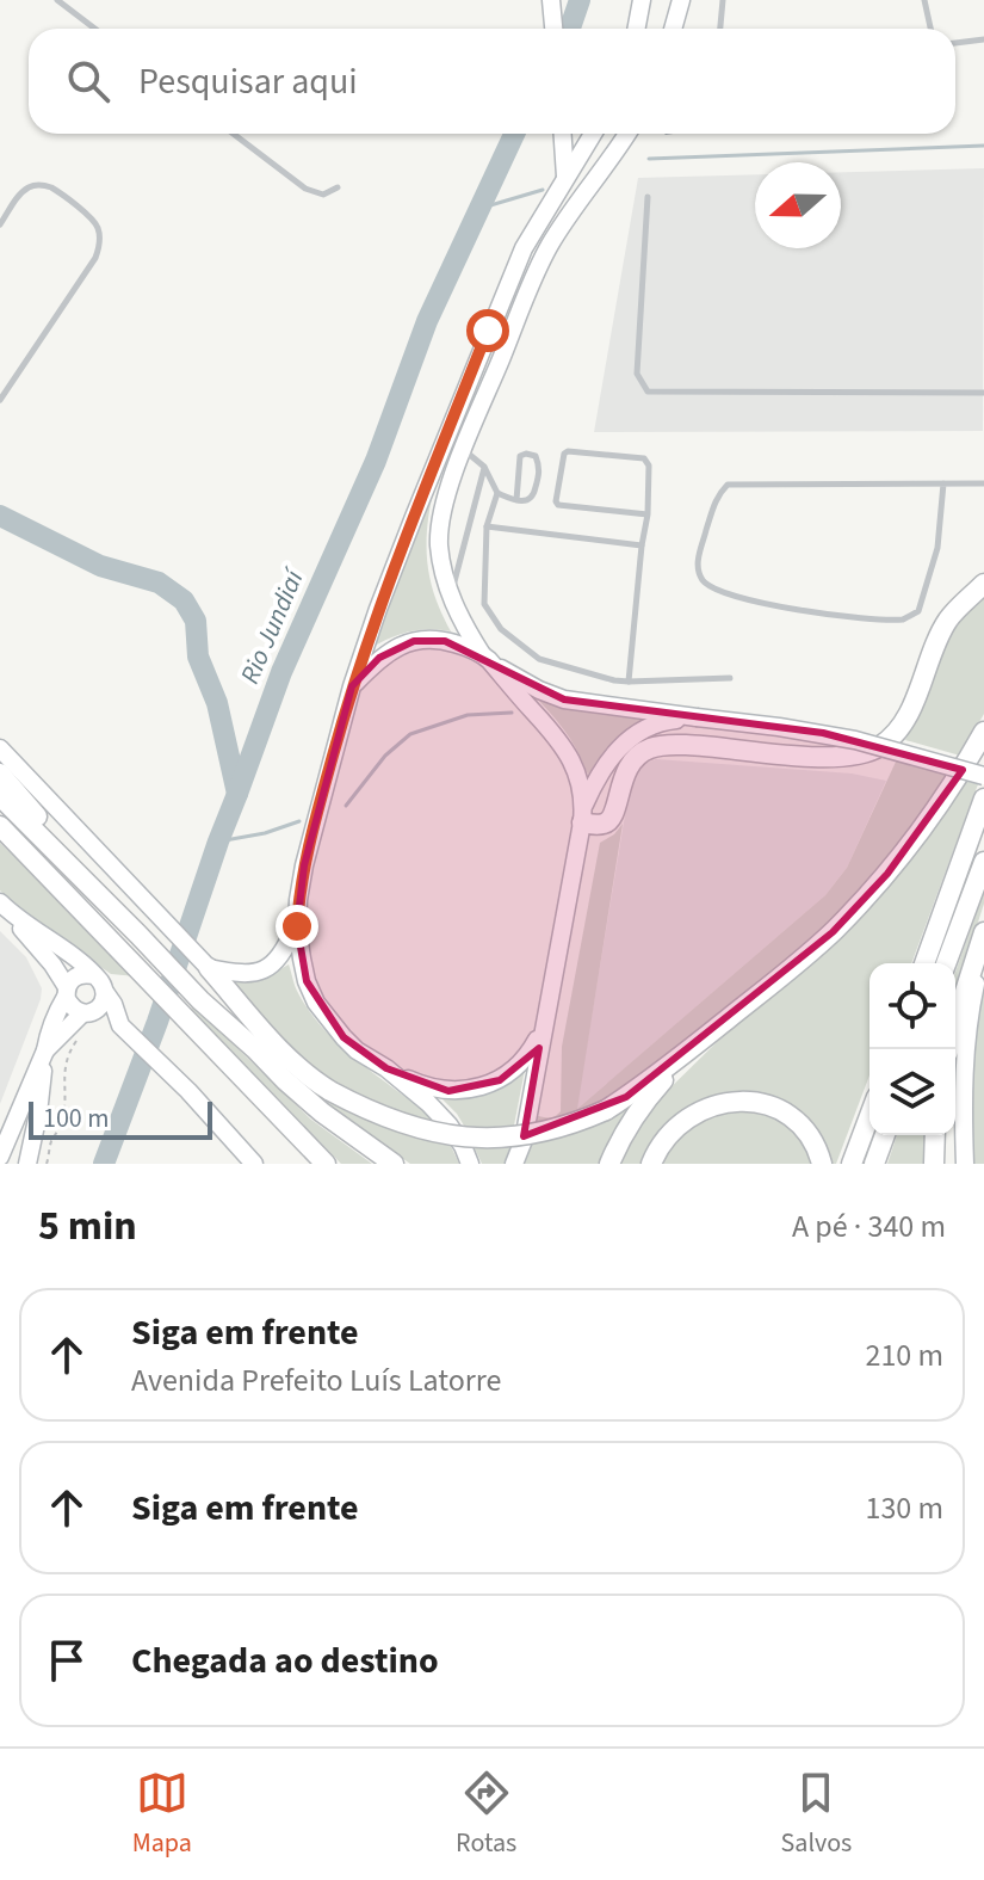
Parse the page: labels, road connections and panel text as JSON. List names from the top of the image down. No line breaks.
{"water":["Rio Jundiaí"],"scale_bar":"100 m","north":"left","page":{"search":"Pesquisar aqui","scale":"100 m","heading":["5 min","A pé · 340 m"],"list":[["Siga em frente","Avenida Prefeito Luís Latorre","210 m"],["Siga em frente","130 m"],"Chegada ao destino"],"nav":["Mapa","Rotas","Salvos"]}}
